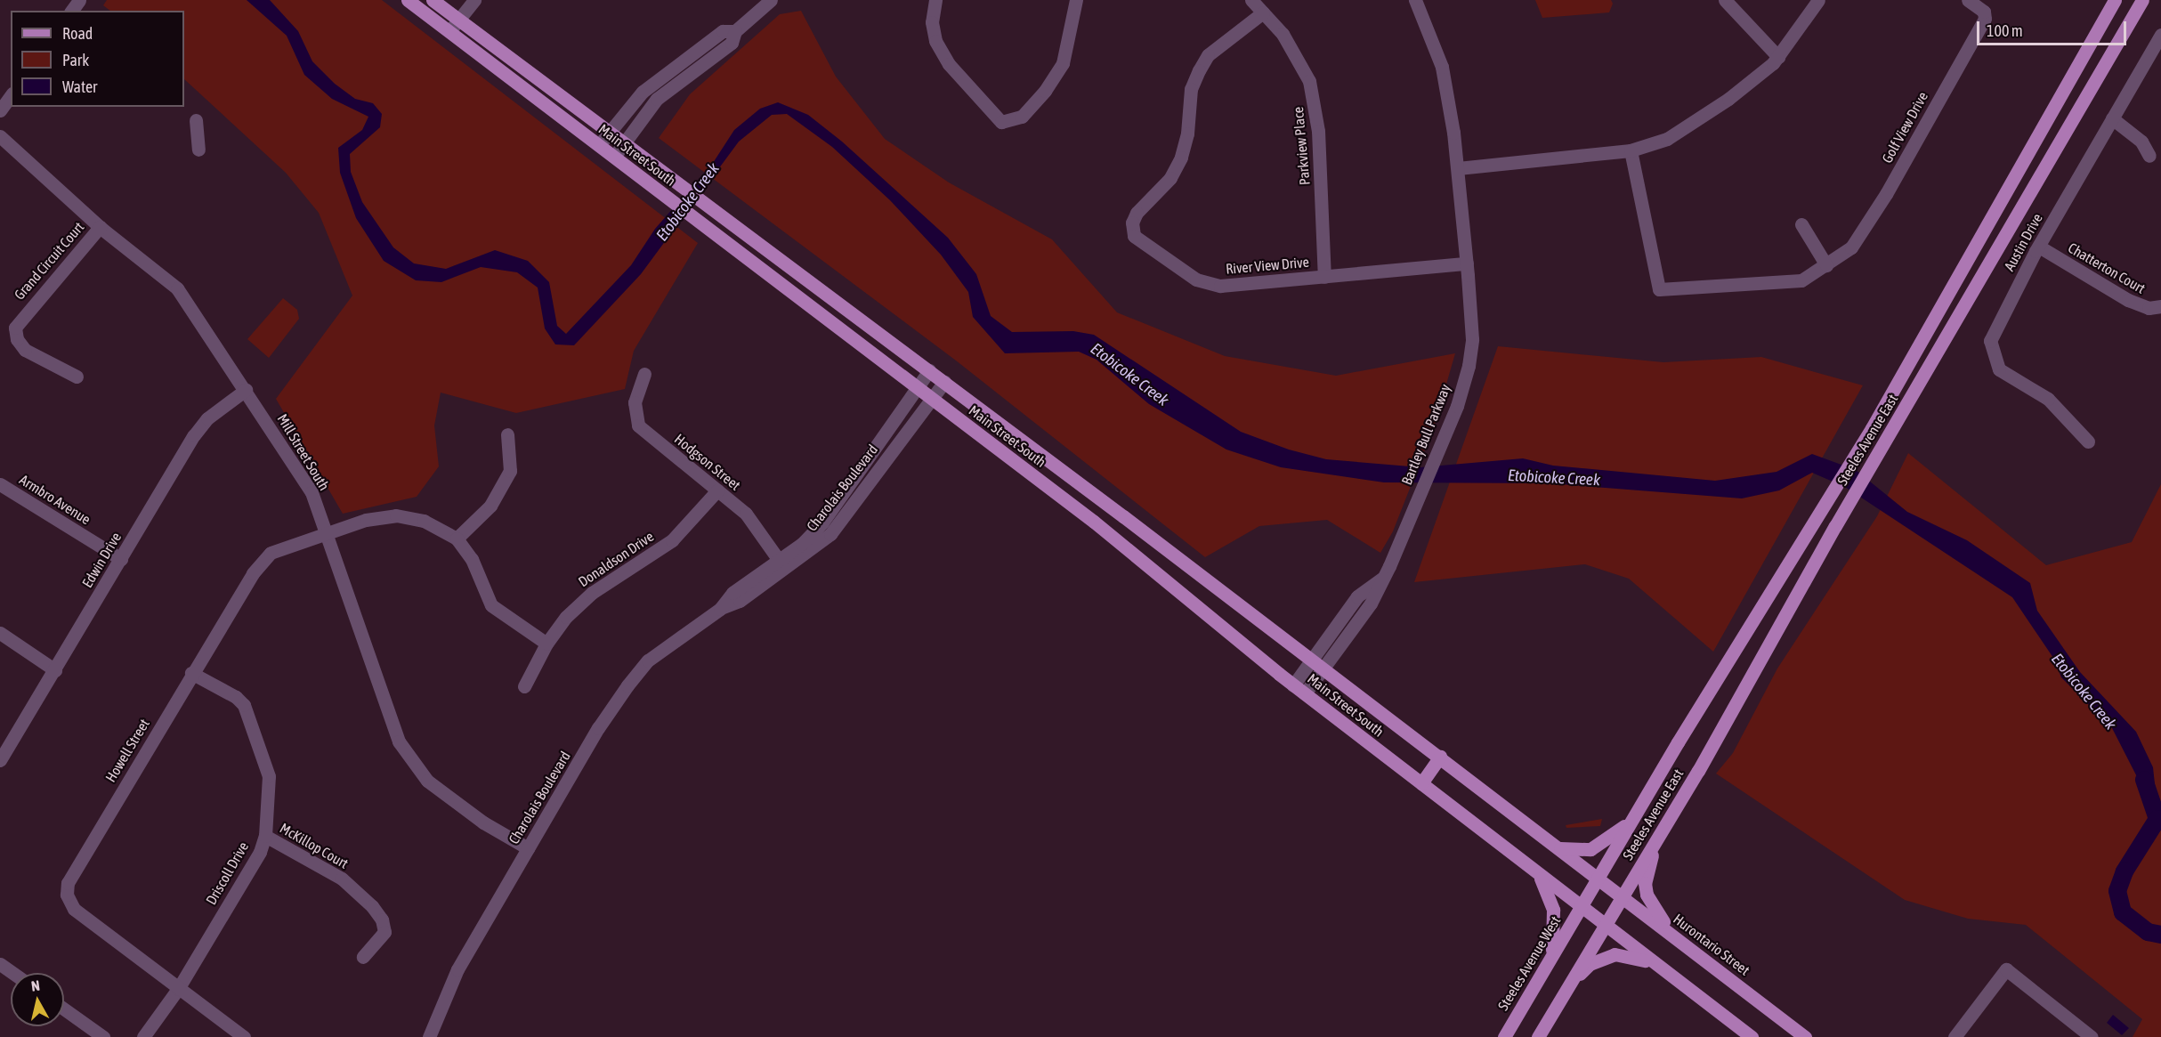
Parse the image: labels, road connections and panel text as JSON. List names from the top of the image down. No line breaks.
{"streets":{"main road":["Main Street South","Steeles Avenue East","Hurontario Street","Steeles Avenue West"],"street":["Golf View Drive","Parkview Place","Austin Drive","Grand Circuit Court","River View Drive","Chatterton Court","Bartley Bull Parkway","Mill Street South","Hodgson Street","Charolais Boulevard","Armbro Avenue","Donaldson Drive","Edwin Drive","Howell Street","McKillop Court","Driscoll Drive"]},"crossings":[["Parkview Place","River View Drive"],["Main Street South","Bartley Bull Parkway"],["Main Street South","Steeles Avenue East"],["Main Street South","Charolais Boulevard"],["Main Street South","Hurontario Street"],["Main Street South","Steeles Avenue West"],["Austin Drive","Chatterton Court"],["Grand Circuit Court","Mill Street South"],["River View Drive","Bartley Bull Parkway"],["Steeles Avenue East","Hurontario Street"],["Steeles Avenue East","Steeles Avenue West"],["Mill Street South","Charolais Boulevard"],["Mill Street South","Edwin Drive"],["Mill Street South","Howell Street"],["Hodgson Street","Charolais Boulevard"],["Hodgson Street","Donaldson Drive"],["Armbro Avenue","Edwin Drive"],["Howell Street","Driscoll Drive"],["McKillop Court","Driscoll Drive"]],"water":["Etobicoke Creek"],"legend":["Road","Park","Water"],"scale_bar":"100 m","north":"top"}
